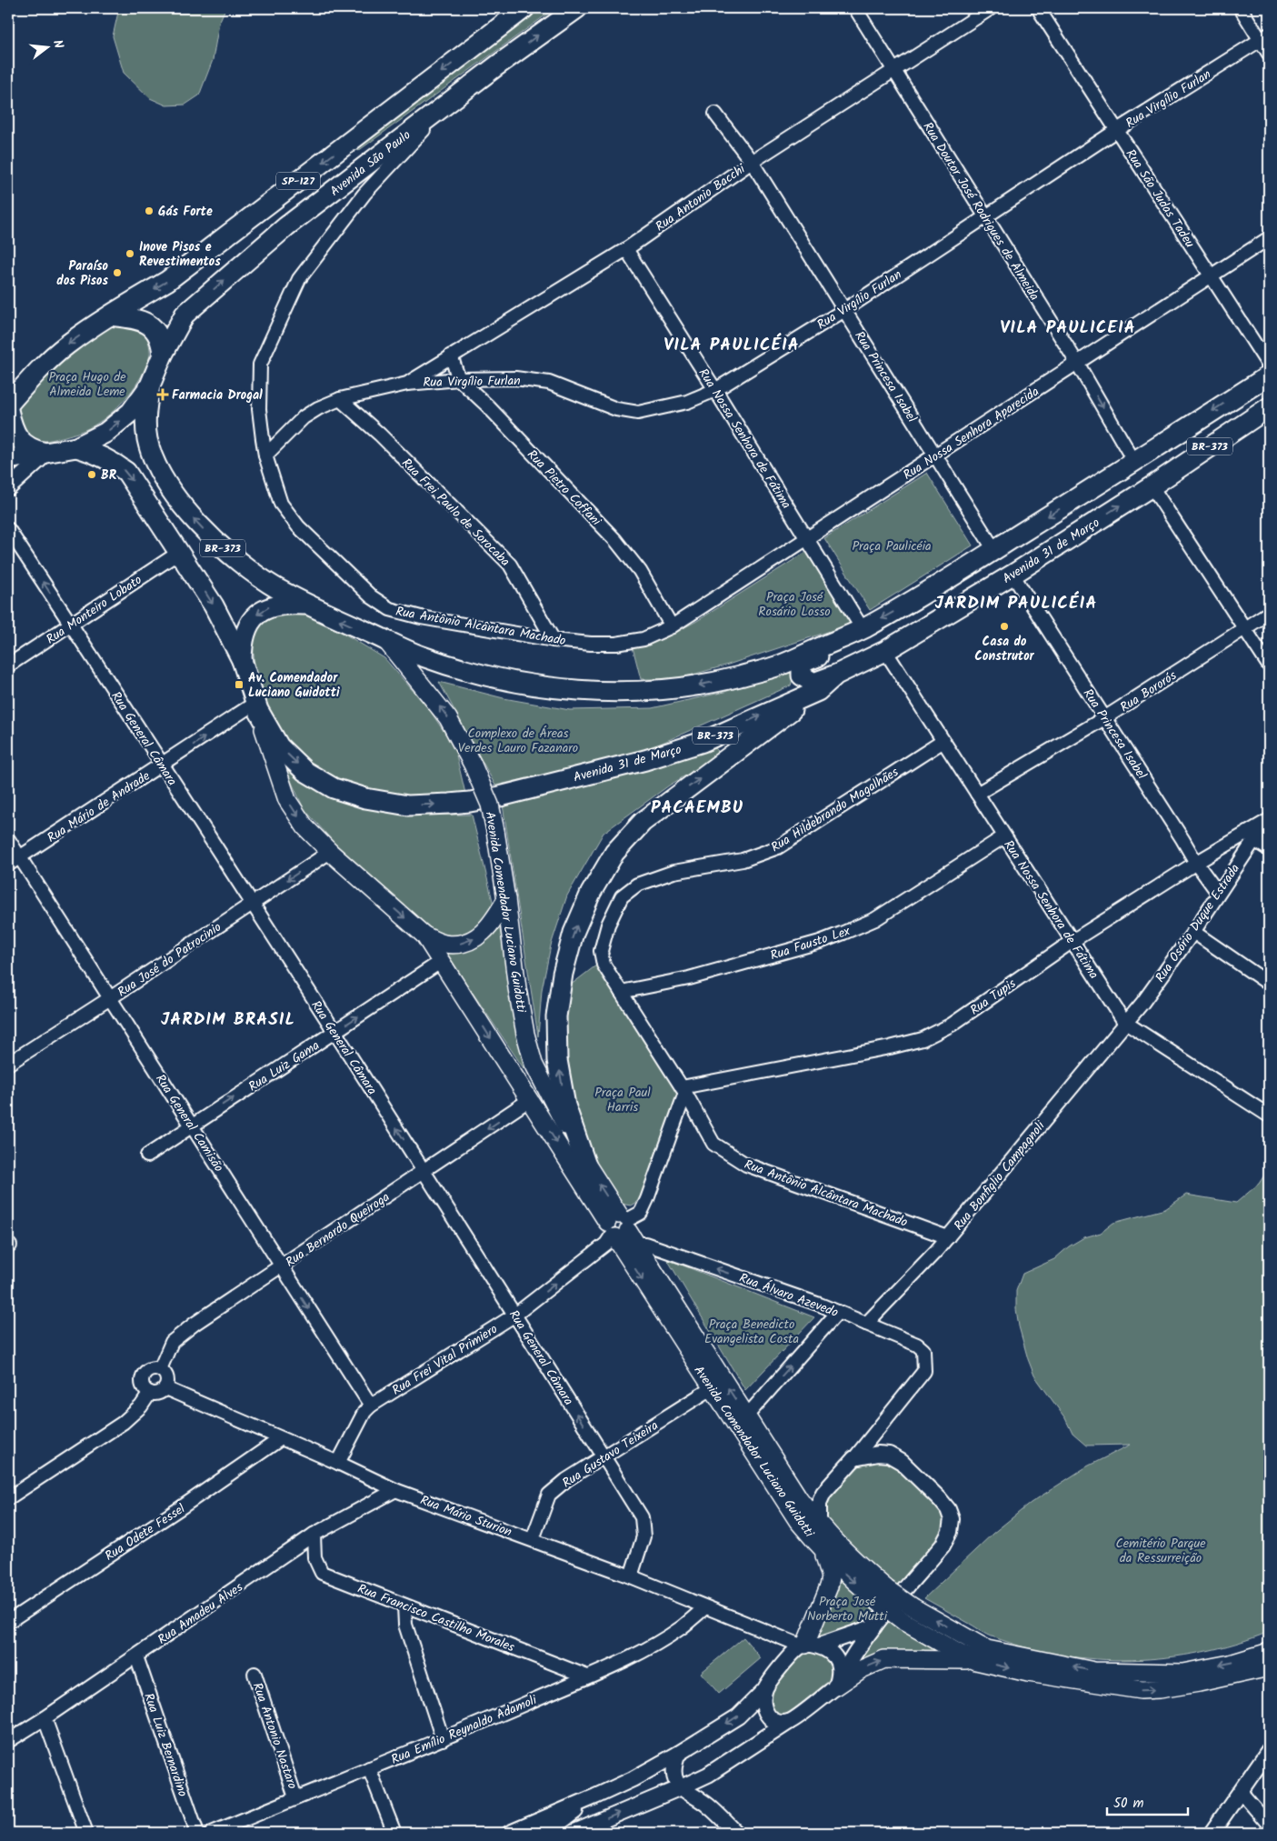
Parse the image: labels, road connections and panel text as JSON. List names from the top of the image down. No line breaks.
{"streets":{"main road":["Avenida São Paulo","SP-127","BR-373","Avenida 31 de Março","Avenida Comendador Luciano Guidotti"],"street":["Rua Virgílio Furlan","Rua Antonio Bacchi","Rua São Judas Tadeu","Rua Doutor José Rodrigues de Almeida","Rua Princesa Isabel","Rua Nossa Senhora Aparecida","Rua Nossa Senhora de Fátima","Rua Pietro Coffani","Rua Frei Paulo de Sorocaba","Rua Monteiro Lobato","Rua Antônio Alcântara Machado","Rua Bororós","Rua General Câmara","Rua Mário de Andrade","Rua Hildebrando Magalhães","Rua Osório Duque Estrada","Rua Fausto Lex","Rua José do Patrocinio","Rua Tupis","Rua Luiz Gama","Rua General Camisão","Rua Bonfiglio Campagnoli","Rua Bernardo Queiroga","Rua Álvaro Azevedo","Rua Frei Vital Primiero","Rua Gustavo Teixeira","Rua Mário Sturion","Rua Odete Fessel","Rua Amadeu Alves","Rua Francisco Castilho Morales","Rua Emílio Reynaldo Adamoli","Rua Antonio Nastaro","Rua Luiz Bernardino"]},"crossings":[["Rua Virgílio Furlan","Rua Antonio Bacchi"],["Rua Virgílio Furlan","Rua São Judas Tadeu"],["Rua Virgílio Furlan","Rua Doutor José Rodrigues de Almeida"],["Rua Virgílio Furlan","Rua Princesa Isabel"],["Rua Virgílio Furlan","Rua Nossa Senhora de Fátima"],["Rua Virgílio Furlan","Rua Pietro Coffani"],["Rua Virgílio Furlan","Rua Frei Paulo de Sorocaba"],["Rua Virgílio Furlan","Rua Antônio Alcântara Machado"],["Avenida São Paulo","SP-127"],["Avenida São Paulo","Rua Antônio Alcântara Machado"],["SP-127","Avenida Comendador Luciano Guidotti"],["Rua Antonio Bacchi","Rua Doutor José Rodrigues de Almeida"],["Rua Antonio Bacchi","Rua Princesa Isabel"],["Rua Antonio Bacchi","Rua Nossa Senhora de Fátima"],["Rua Antonio Bacchi","Rua Pietro Coffani"],["Rua São Judas Tadeu","Rua Nossa Senhora Aparecida"],["Rua Doutor José Rodrigues de Almeida","Rua Nossa Senhora Aparecida"],["Rua Doutor José Rodrigues de Almeida","BR-373"],["Rua Princesa Isabel","Rua Nossa Senhora Aparecida"],["Rua Princesa Isabel","BR-373"],["Rua Princesa Isabel","Avenida 31 de Março"],["Rua Princesa Isabel","Rua Bororós"],["Rua Princesa Isabel","Rua Osório Duque Estrada"],["Rua Princesa Isabel","Rua Tupis"],["Rua Nossa Senhora Aparecida","Rua Nossa Senhora de Fátima"],["Rua Nossa Senhora Aparecida","Rua Pietro Coffani"],["Rua Nossa Senhora Aparecida","Rua Antônio Alcântara Machado"],["Rua Nossa Senhora de Fátima","BR-373"],["Rua Nossa Senhora de Fátima","Avenida 31 de Março"],["Rua Nossa Senhora de Fátima","Rua Bororós"],["Rua Nossa Senhora de Fátima","Rua Hildebrando Magalhães"],["Rua Nossa Senhora de Fátima","Rua Osório Duque Estrada"],["Rua Nossa Senhora de Fátima","Rua Fausto Lex"],["Rua Nossa Senhora de Fátima","Rua Tupis"],["Rua Nossa Senhora de Fátima","Rua Bonfiglio Campagnoli"],["BR-373","Avenida Comendador Luciano Guidotti"],["Rua Pietro Coffani","Rua Antônio Alcântara Machado"],["Rua Frei Paulo de Sorocaba","Rua Antônio Alcântara Machado"],["Avenida 31 de Março","Rua Mário de Andrade"],["Avenida 31 de Março","Avenida Comendador Luciano Guidotti"],["Rua Monteiro Lobato","Rua General Câmara"],["Rua Monteiro Lobato","Avenida Comendador Luciano Guidotti"],["Rua Antônio Alcântara Machado","Rua Hildebrando Magalhães"],["Rua Antônio Alcântara Machado","Rua Fausto Lex"],["Rua Antônio Alcântara Machado","Rua Tupis"],["Rua Antônio Alcântara Machado","Rua Bonfiglio Campagnoli"],["Rua Antônio Alcântara Machado","Rua Frei Vital Primiero"],["Rua General Câmara","Rua Mário de Andrade"],["Rua General Câmara","Rua José do Patrocinio"],["Rua General Câmara","Rua Luiz Gama"],["Rua General Câmara","Rua Bernardo Queiroga"],["Rua General Câmara","Rua Frei Vital Primiero"],["Rua General Câmara","Rua Gustavo Teixeira"],["Rua General Câmara","Rua Mário Sturion"],["Rua Mário de Andrade","Avenida Comendador Luciano Guidotti"],["Rua Mário de Andrade","Rua General Camisão"],["Avenida Comendador Luciano Guidotti","Rua José do Patrocinio"],["Avenida Comendador Luciano Guidotti","Rua Luiz Gama"],["Avenida Comendador Luciano Guidotti","Rua Bernardo Queiroga"],["Avenida Comendador Luciano Guidotti","Rua Álvaro Azevedo"],["Avenida Comendador Luciano Guidotti","Rua Frei Vital Primiero"],["Avenida Comendador Luciano Guidotti","Rua Gustavo Teixeira"],["Rua Osório Duque Estrada","Rua Tupis"],["Rua Osório Duque Estrada","Rua Bonfiglio Campagnoli"],["Rua José do Patrocinio","Rua General Camisão"],["Rua Tupis","Rua Frei Vital Primiero"],["Rua Luiz Gama","Rua General Camisão"],["Rua General Camisão","Rua Bernardo Queiroga"],["Rua General Camisão","Rua Frei Vital Primiero"],["Rua Bonfiglio Campagnoli","Rua Álvaro Azevedo"],["Rua Bernardo Queiroga","Rua Mário Sturion"],["Rua Álvaro Azevedo","Rua Frei Vital Primiero"],["Rua Frei Vital Primiero","Rua Mário Sturion"],["Rua Gustavo Teixeira","Rua Mário Sturion"],["Rua Mário Sturion","Rua Odete Fessel"],["Rua Mário Sturion","Rua Amadeu Alves"],["Rua Mário Sturion","Rua Emílio Reynaldo Adamoli"],["Rua Amadeu Alves","Rua Francisco Castilho Morales"],["Rua Amadeu Alves","Rua Luiz Bernardino"],["Rua Francisco Castilho Morales","Rua Emílio Reynaldo Adamoli"],["Rua Emílio Reynaldo Adamoli","Rua Antonio Nastaro"]],"one_way":["Rua General Câmara","Rua Mário de Andrade","Rua Luiz Gama","Rua Álvaro Azevedo"],"districts":["VILA PAULICEIA","VILA PAULICÉIA","JARDIM PAULICÉIA","PACAEMBU","JARDIM BRASIL"],"parks":["Praça Hugo de Almeida Leme","Praça Paulicéia","Praça José Rosário Losso","Complexo de Áreas Verdes Lauro Fazanaro","Praça Paul Harris","Praça Benedicto Evangelista Costa","Cemitério Parque da Ressurreição","Praça José Norberto Mutti"],"places":{"other":["Gás Forte","Inove Pisos e Revestimentos","Paraíso dos Pisos","BR","Casa do Construtor"],"health":["Farmacia Drogal"],"transit":["Av. Comendador Luciano Guidotti"]},"scale_bar":"50 m","north":"right"}
